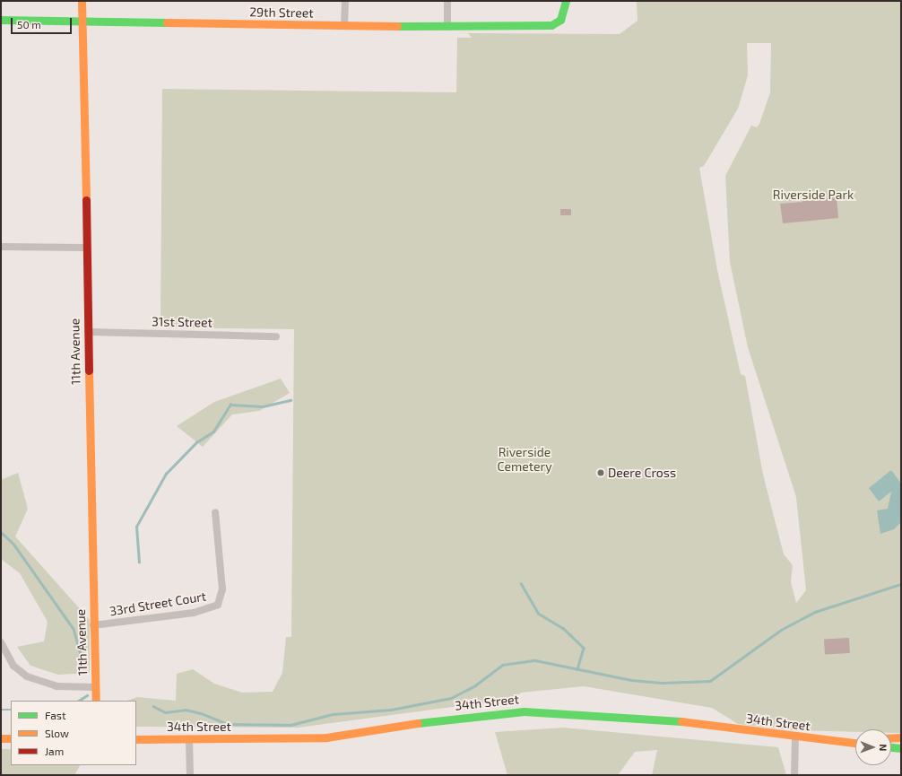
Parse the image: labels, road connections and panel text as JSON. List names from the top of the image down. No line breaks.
{"streets":{"street":["29th Street","31st Street","11th Avenue","33rd Street Court","34th Street"]},"crossings":[["29th Street","11th Avenue"],["31st Street","11th Avenue"],["11th Avenue","33rd Street Court"]],"parks":["Riverside Park","Riverside Cemetery"],"places":["Deere Cross"],"legend":["Fast","Slow","Jam"],"scale_bar":"50 m","north":"right"}
